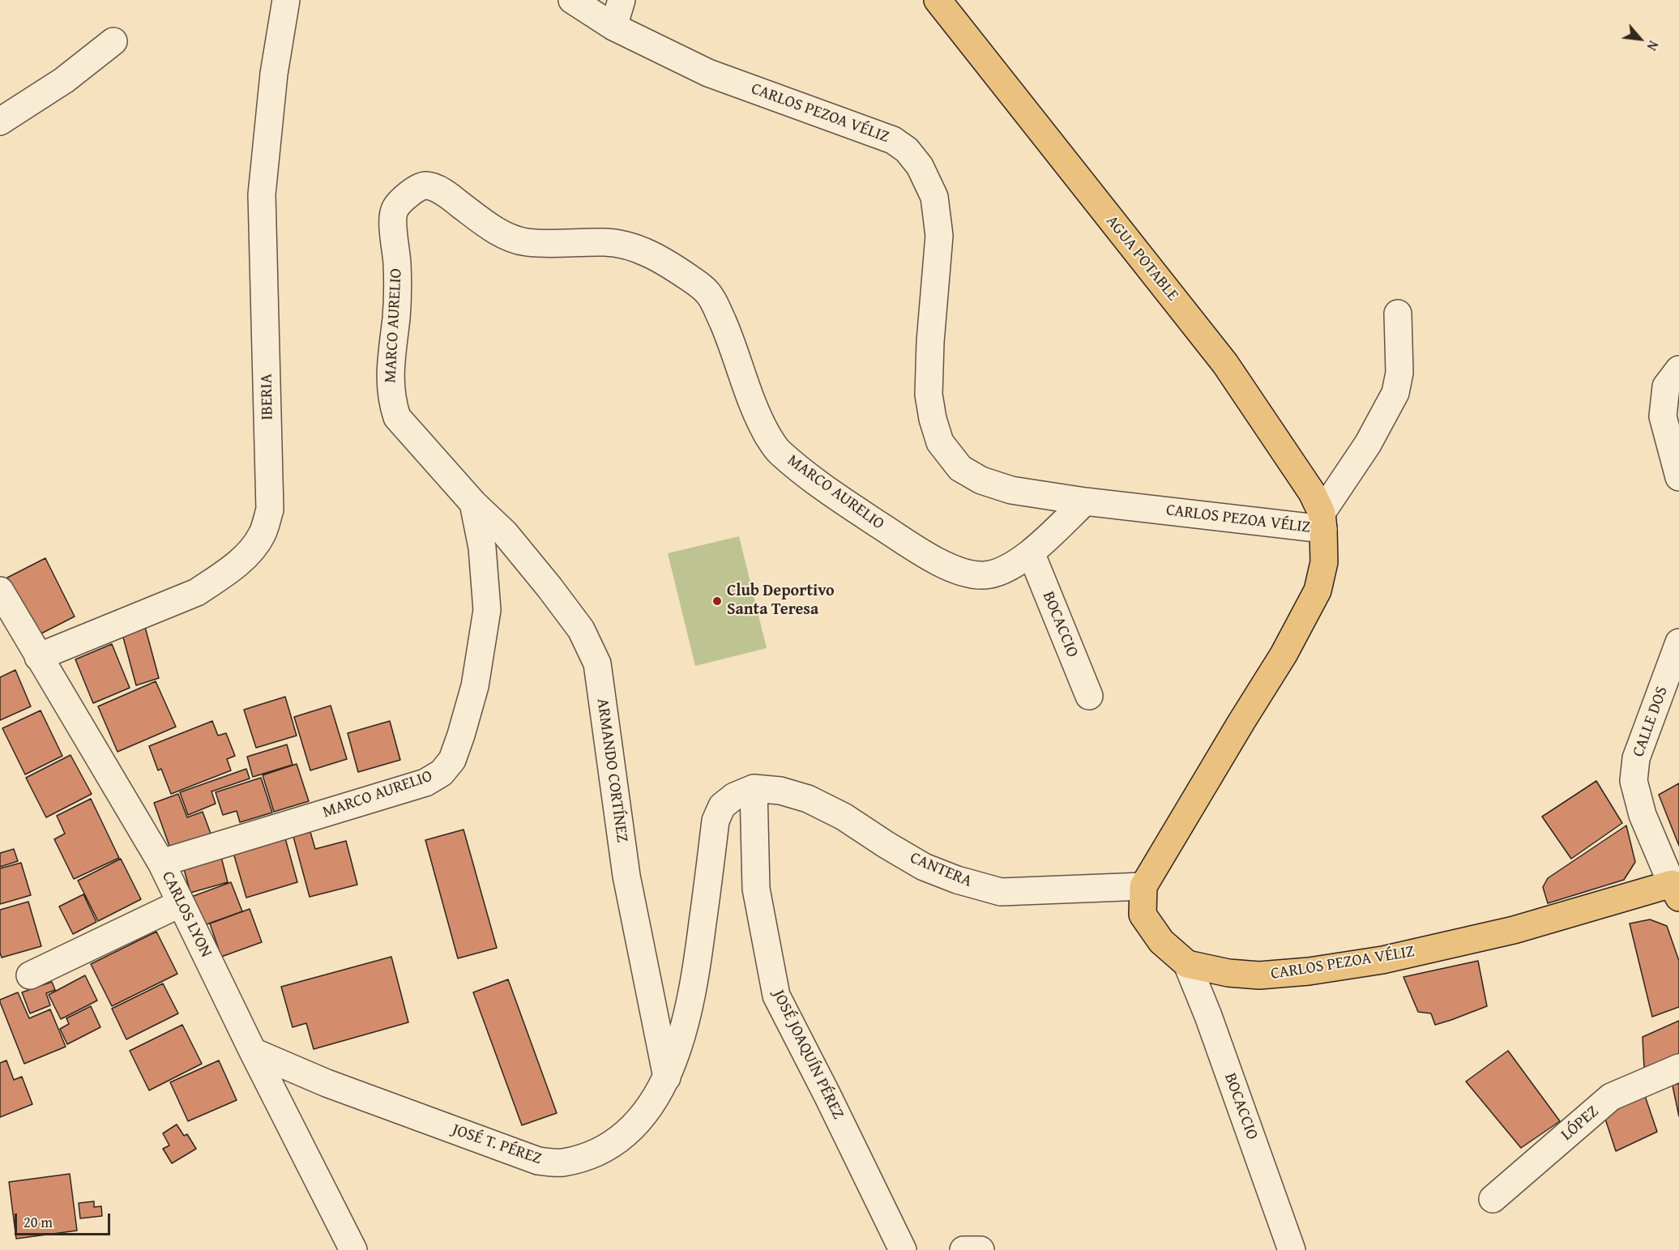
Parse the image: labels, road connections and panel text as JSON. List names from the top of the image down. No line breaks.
{"streets":{"main road":["CARLOS PEZOA VÉLIZ","AGUA POTABLE"],"street":["MARCO AURELIO","IBERIA","BOCACCIO","CALLE DOS","ARMANDO CORTÍNEZ","CANTERA","CARLOS LYON","JOSÉ JOAQUÍN PÉREZ","LÓPEZ","JOSÉ T. PÉREZ"]},"crossings":[["CARLOS PEZOA VÉLIZ","AGUA POTABLE"],["CARLOS PEZOA VÉLIZ","MARCO AURELIO"],["CARLOS PEZOA VÉLIZ","BOCACCIO"],["CARLOS PEZOA VÉLIZ","CALLE DOS"],["CARLOS PEZOA VÉLIZ","CANTERA"],["MARCO AURELIO","BOCACCIO"],["MARCO AURELIO","ARMANDO CORTÍNEZ"],["MARCO AURELIO","CARLOS LYON"],["IBERIA","CARLOS LYON"],["ARMANDO CORTÍNEZ","JOSÉ T. PÉREZ"],["CANTERA","JOSÉ JOAQUÍN PÉREZ"],["CANTERA","JOSÉ T. PÉREZ"],["CARLOS LYON","JOSÉ T. PÉREZ"],["JOSÉ JOAQUÍN PÉREZ","JOSÉ T. PÉREZ"]],"places":["Club Deportivo Santa Teresa"],"scale_bar":"20 m","north":"bottom right"}
